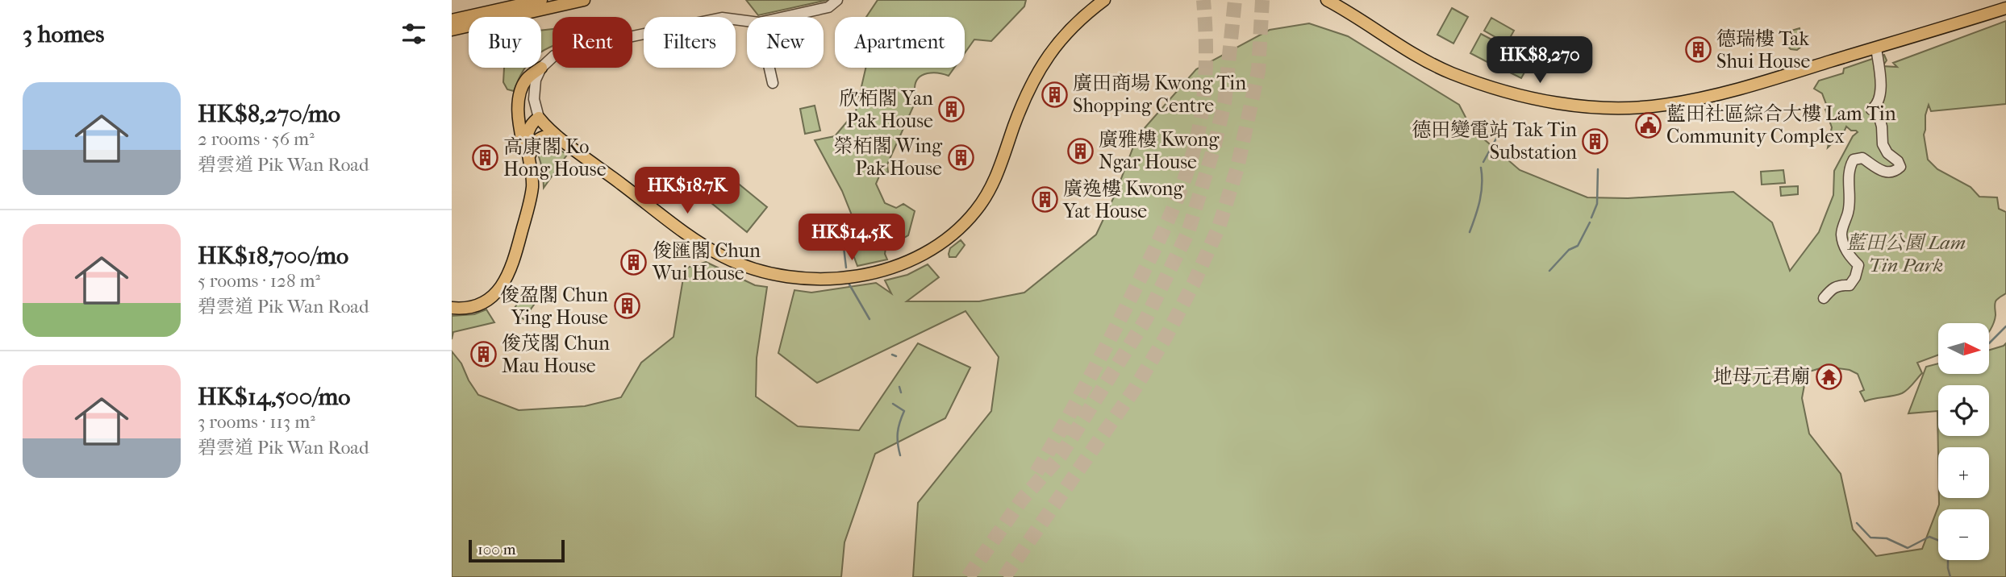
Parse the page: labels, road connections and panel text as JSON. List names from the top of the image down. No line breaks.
{"parks":["藍田公園 Lam Tin Park"],"places":{"building":["德瑞樓 Tak Shui House","廣田商場 Kwong Tin Shopping Centre","欣栢閣 Yan Pak House","德田變電站 Tak Tin Substation","廣雅樓 Kwong Ngar House","榮栢閣 Wing Pak House","高康閣 Ko Hong House","廣逸樓 Kwong Yat House","俊匯閣 Chun Wui House","俊盈閣 Chun Ying House","俊茂閣 Chun Mau House"],"public building":["藍田社區綜合大樓 Lam Tin Community Complex"],"temple":["地母元君廟"]},"scale_bar":"100 m","north":"right","page":{"heading":"3 homes","chip":["Buy","Rent","Filters","New","Apartment"],"price":["HK$8,270","HK$18.7K","HK$14.5K"],"list":[{"name":"HK$8,270/mo","note":"2 rooms · 56 m² · 碧雲道 Pik Wan Road"},{"name":"HK$18,700/mo","note":"5 rooms · 128 m² · 碧雲道 Pik Wan Road"},{"name":"HK$14,500/mo","note":"3 rooms · 113 m² · 碧雲道 Pik Wan Road"}],"map_buttons":["+","−"],"scale":"100 m"}}
